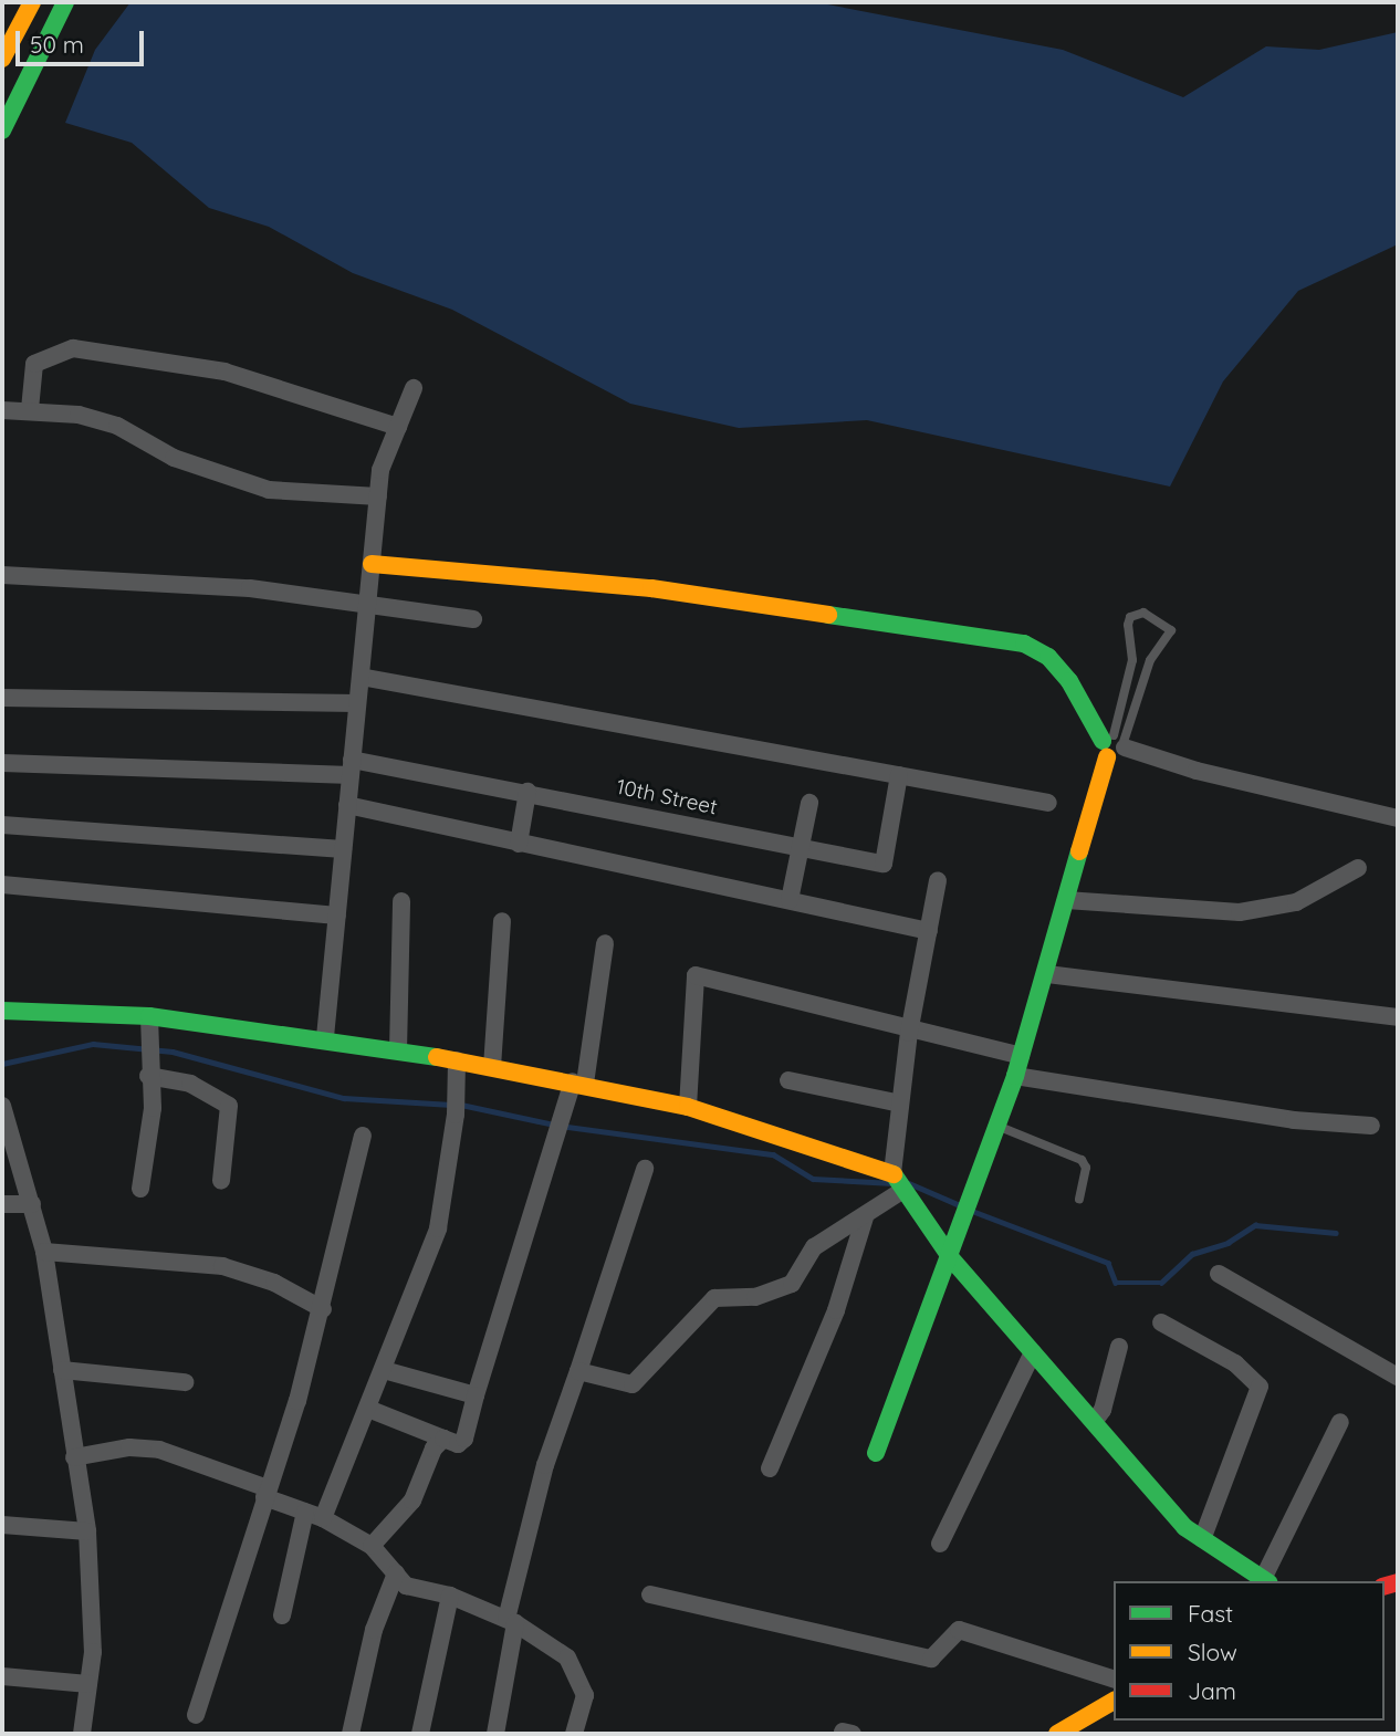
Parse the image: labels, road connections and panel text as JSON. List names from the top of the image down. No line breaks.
{"streets":{"street":["10th Street"]},"legend":["Fast","Slow","Jam"],"scale_bar":"50 m"}
